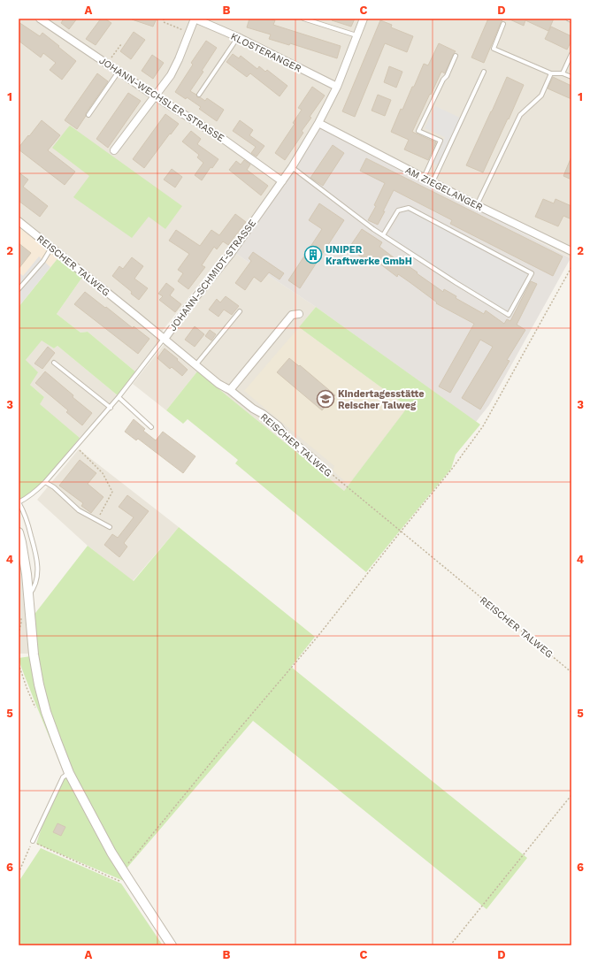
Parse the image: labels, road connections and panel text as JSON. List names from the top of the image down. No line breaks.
{"streets":{"street":["KLOSTERANGER","JOHANN-WECHSLER-STRASSE","AM ZIEGELANGER","REISCHER TALWEG","JOHANN-SCHMIDT-STRASSE"]},"crossings":[["KLOSTERANGER","JOHANN-SCHMIDT-STRASSE"],["JOHANN-WECHSLER-STRASSE","JOHANN-SCHMIDT-STRASSE"],["AM ZIEGELANGER","JOHANN-SCHMIDT-STRASSE"],["REISCHER TALWEG","JOHANN-SCHMIDT-STRASSE"]],"places":{"building":["UNIPER Kraftwerke GmbH"],"school or university":["Kindertagesstätte Reischer Talweg"]},"grid":{"columns":["A","B","C","D"],"rows":["1","2","3","4","5","6"]}}
